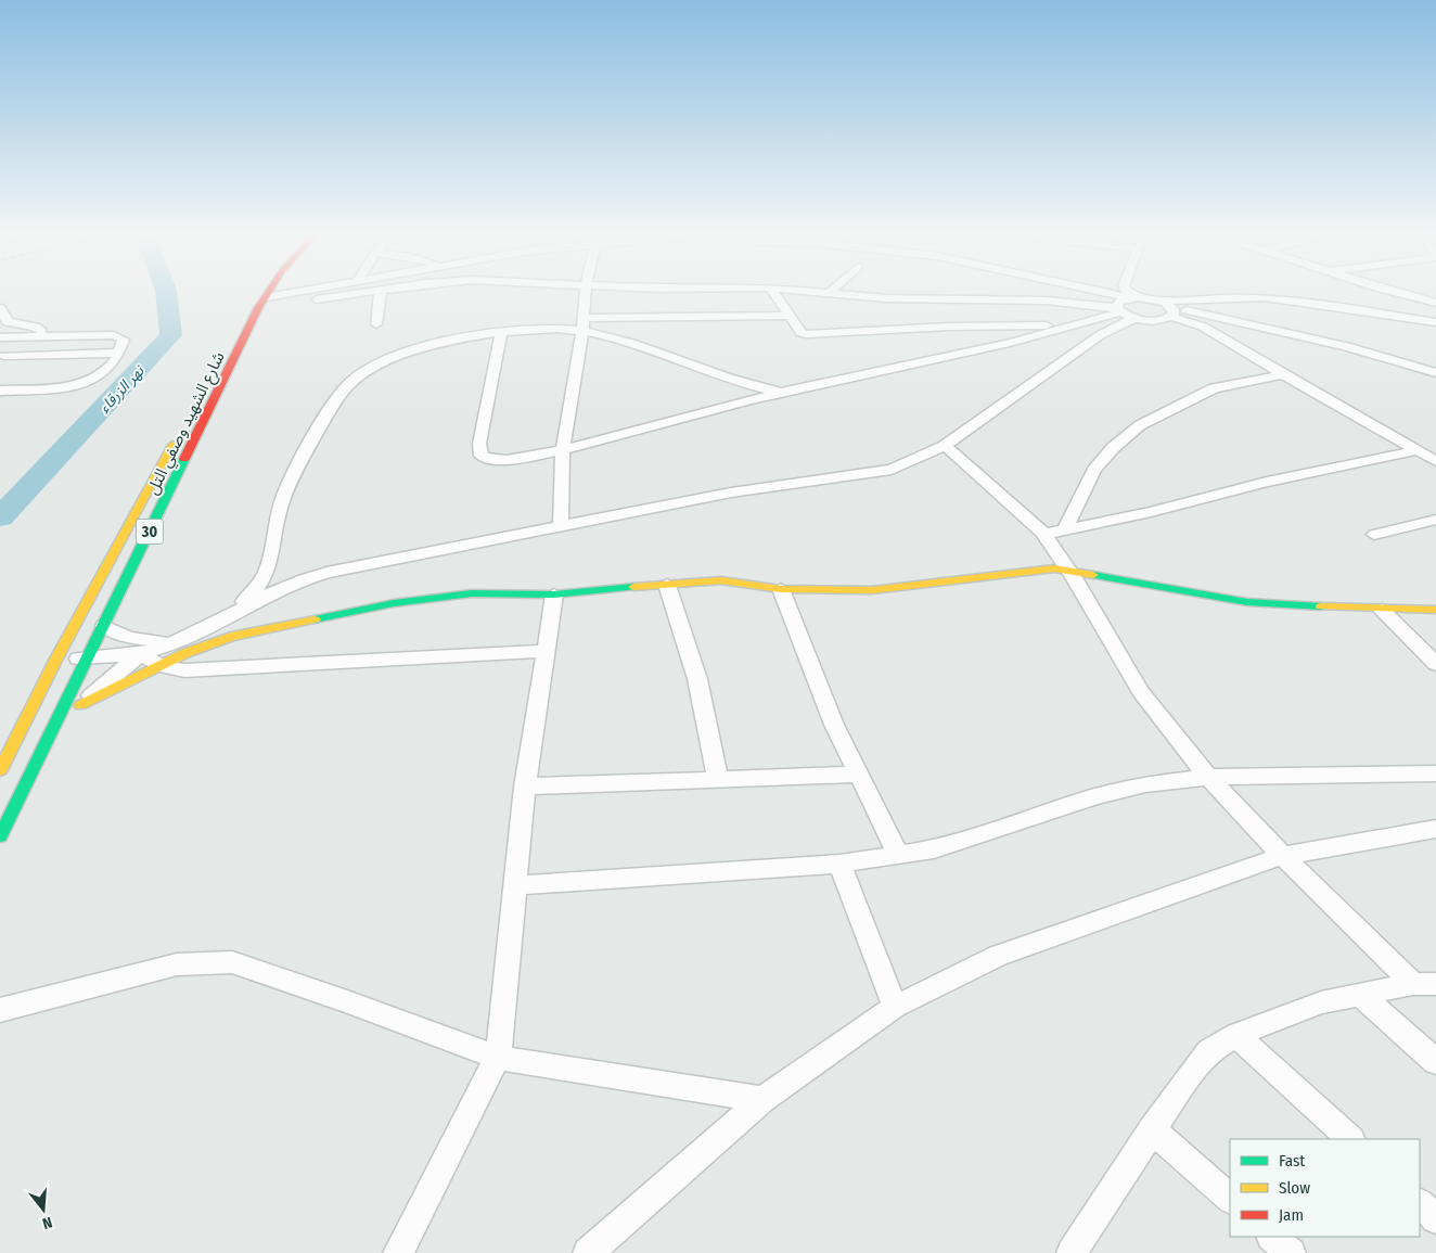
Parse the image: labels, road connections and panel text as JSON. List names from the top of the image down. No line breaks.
{"streets":{"main road":["شارع الشهيد وصفي التل","30"]},"water":["نهر الزرقاء"],"legend":["Fast","Slow","Jam"],"north":"bottom"}
